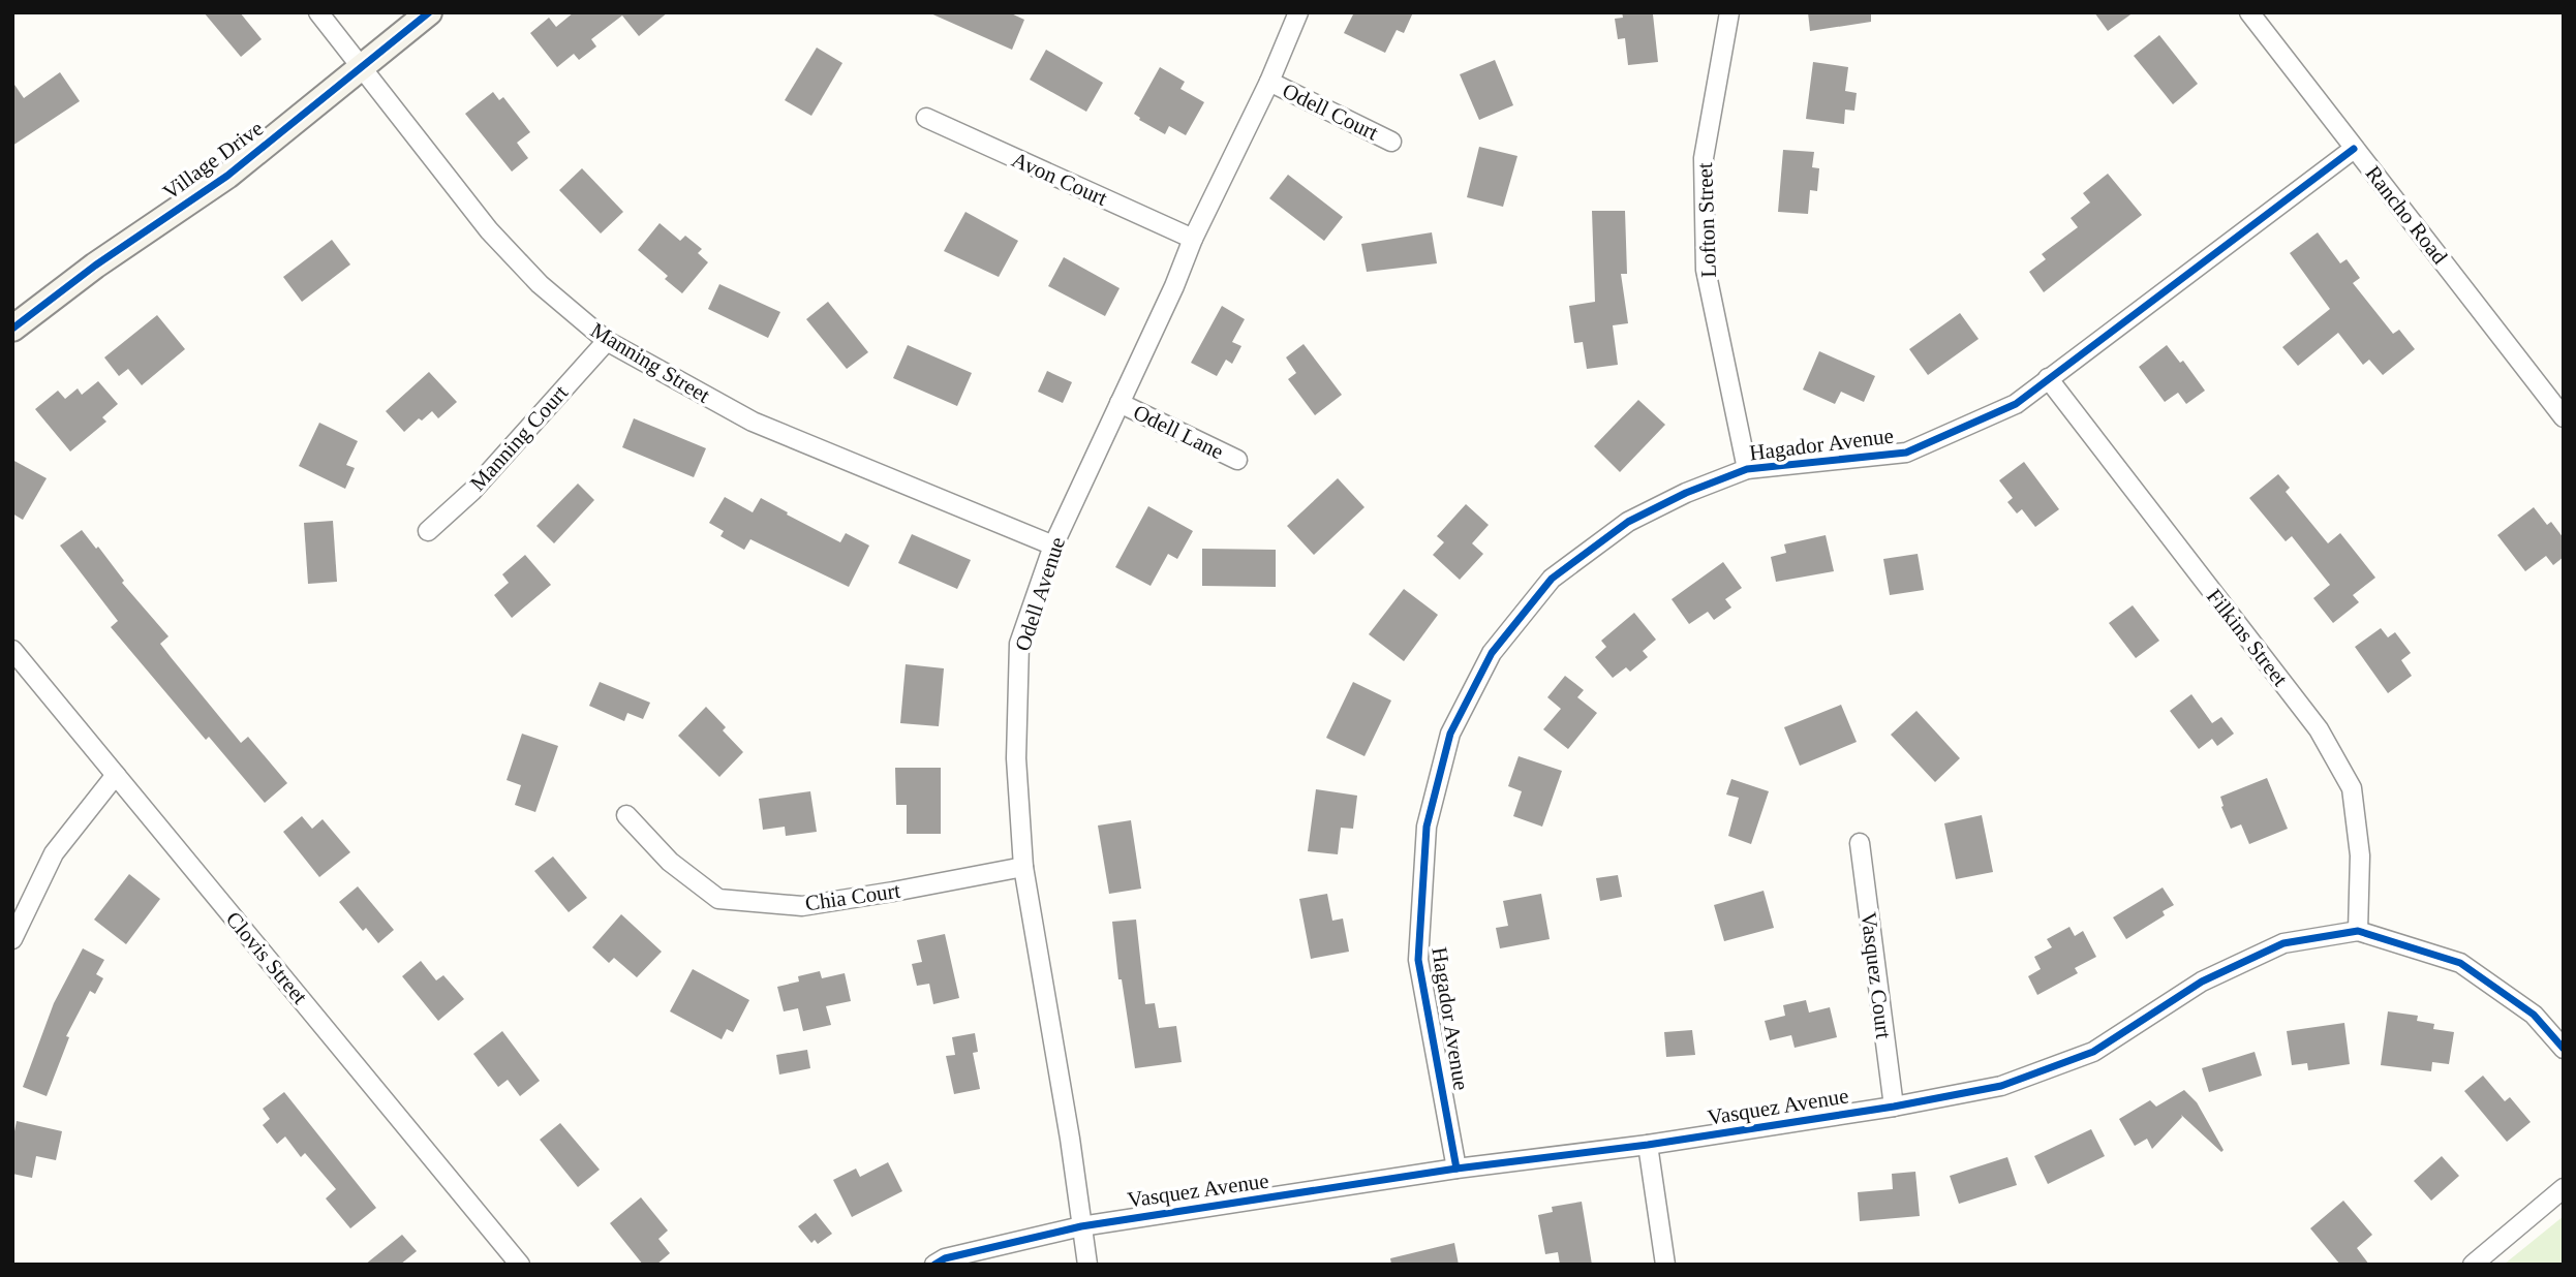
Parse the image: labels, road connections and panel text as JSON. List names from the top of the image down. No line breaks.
{"streets":{"main road":["Village Drive"],"street":["Odell Court","Avon Court","Rancho Road","Lofton Street","Manning Street","Odell Lane","Manning Court","Hagador Avenue","Odell Avenue","Filkins Street","Chia Court","Clovis Street","Vasquez Court","Vasquez Avenue"]},"crossings":[["Odell Court","Odell Avenue"],["Village Drive","Manning Street"],["Avon Court","Odell Avenue"],["Rancho Road","Hagador Avenue"],["Lofton Street","Hagador Avenue"],["Manning Street","Manning Court"],["Manning Street","Odell Avenue"],["Odell Lane","Odell Avenue"],["Hagador Avenue","Filkins Street"],["Hagador Avenue","Vasquez Avenue"],["Odell Avenue","Chia Court"],["Odell Avenue","Vasquez Avenue"],["Filkins Street","Vasquez Avenue"],["Vasquez Court","Vasquez Avenue"]]}
